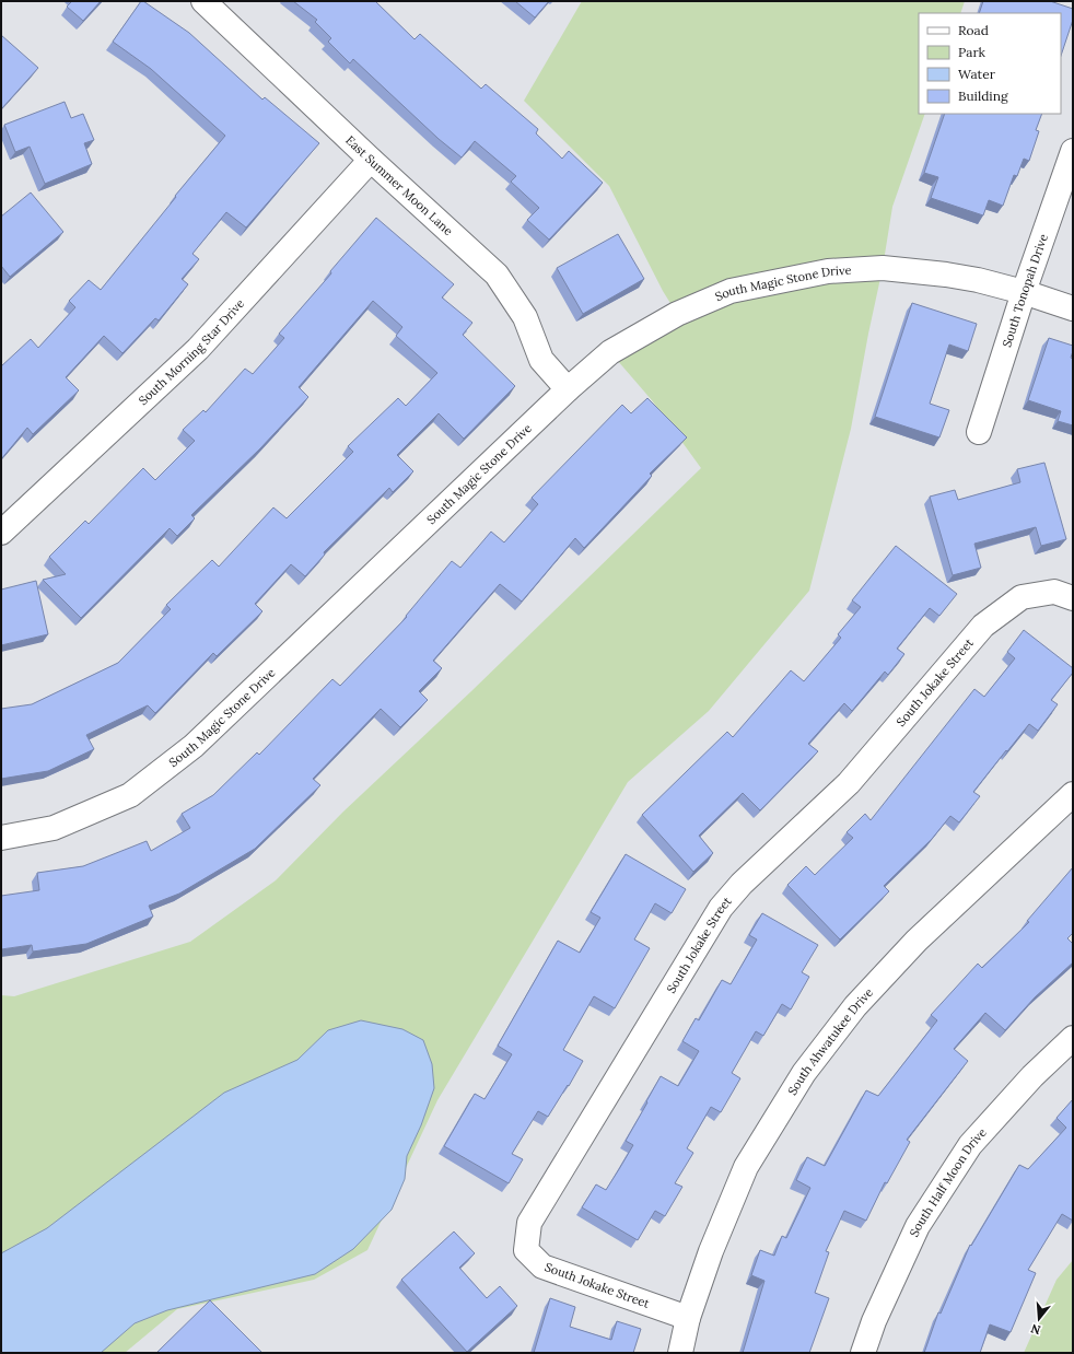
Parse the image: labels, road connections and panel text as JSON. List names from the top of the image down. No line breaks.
{"streets":{"street":["East Summer Moon Lane","South Magic Stone Drive","South Tonopah Drive","South Morning Star Drive","South Jokake Street","South Ahwatukee Drive","South Half Moon Drive"]},"crossings":[["East Summer Moon Lane","South Magic Stone Drive"],["East Summer Moon Lane","South Morning Star Drive"],["South Magic Stone Drive","South Tonopah Drive"],["South Jokake Street","South Ahwatukee Drive"]],"legend":["Road","Park","Water","Building"],"north":"bottom"}
